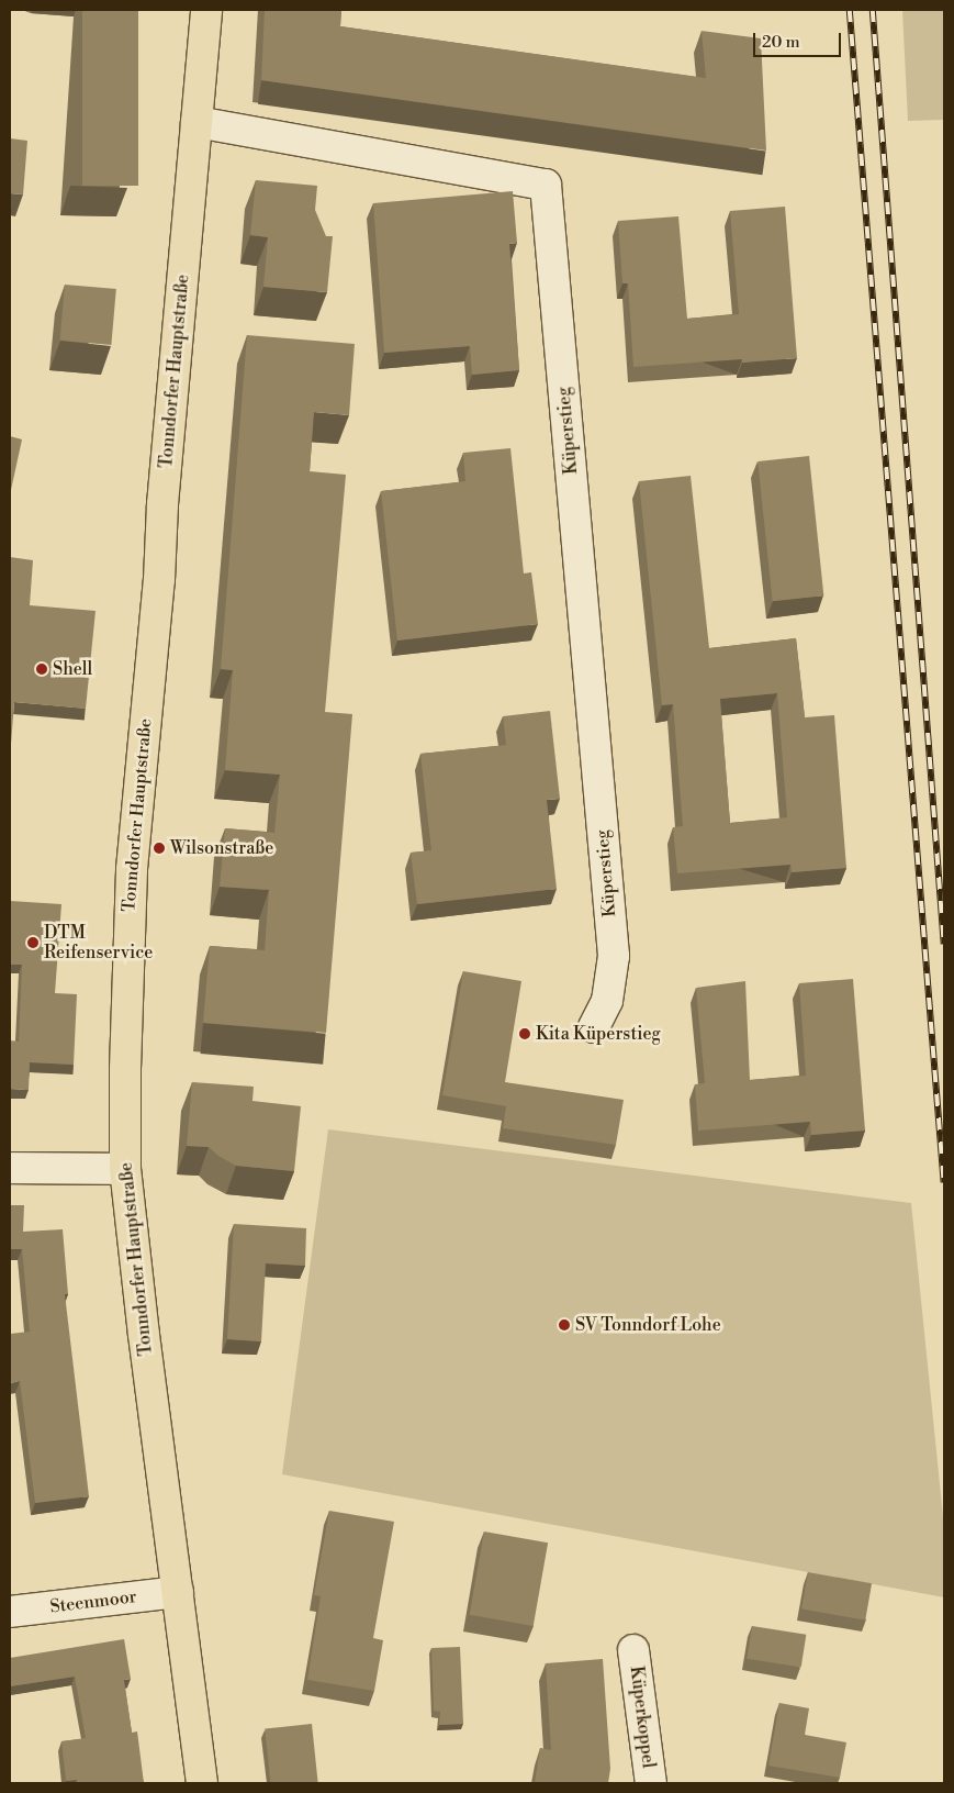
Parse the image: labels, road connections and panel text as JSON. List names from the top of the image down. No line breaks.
{"streets":{"main road":["Tonndorfer Hauptstraße"],"street":["Küperstieg","Steenmoor","Küperkoppel"]},"crossings":[["Tonndorfer Hauptstraße","Küperstieg"],["Tonndorfer Hauptstraße","Steenmoor"]],"places":["Shell","Wilsonstraße","DTM Reifenservice","Kita Küperstieg","SV Tonndorf Lohe"],"scale_bar":"20 m"}
